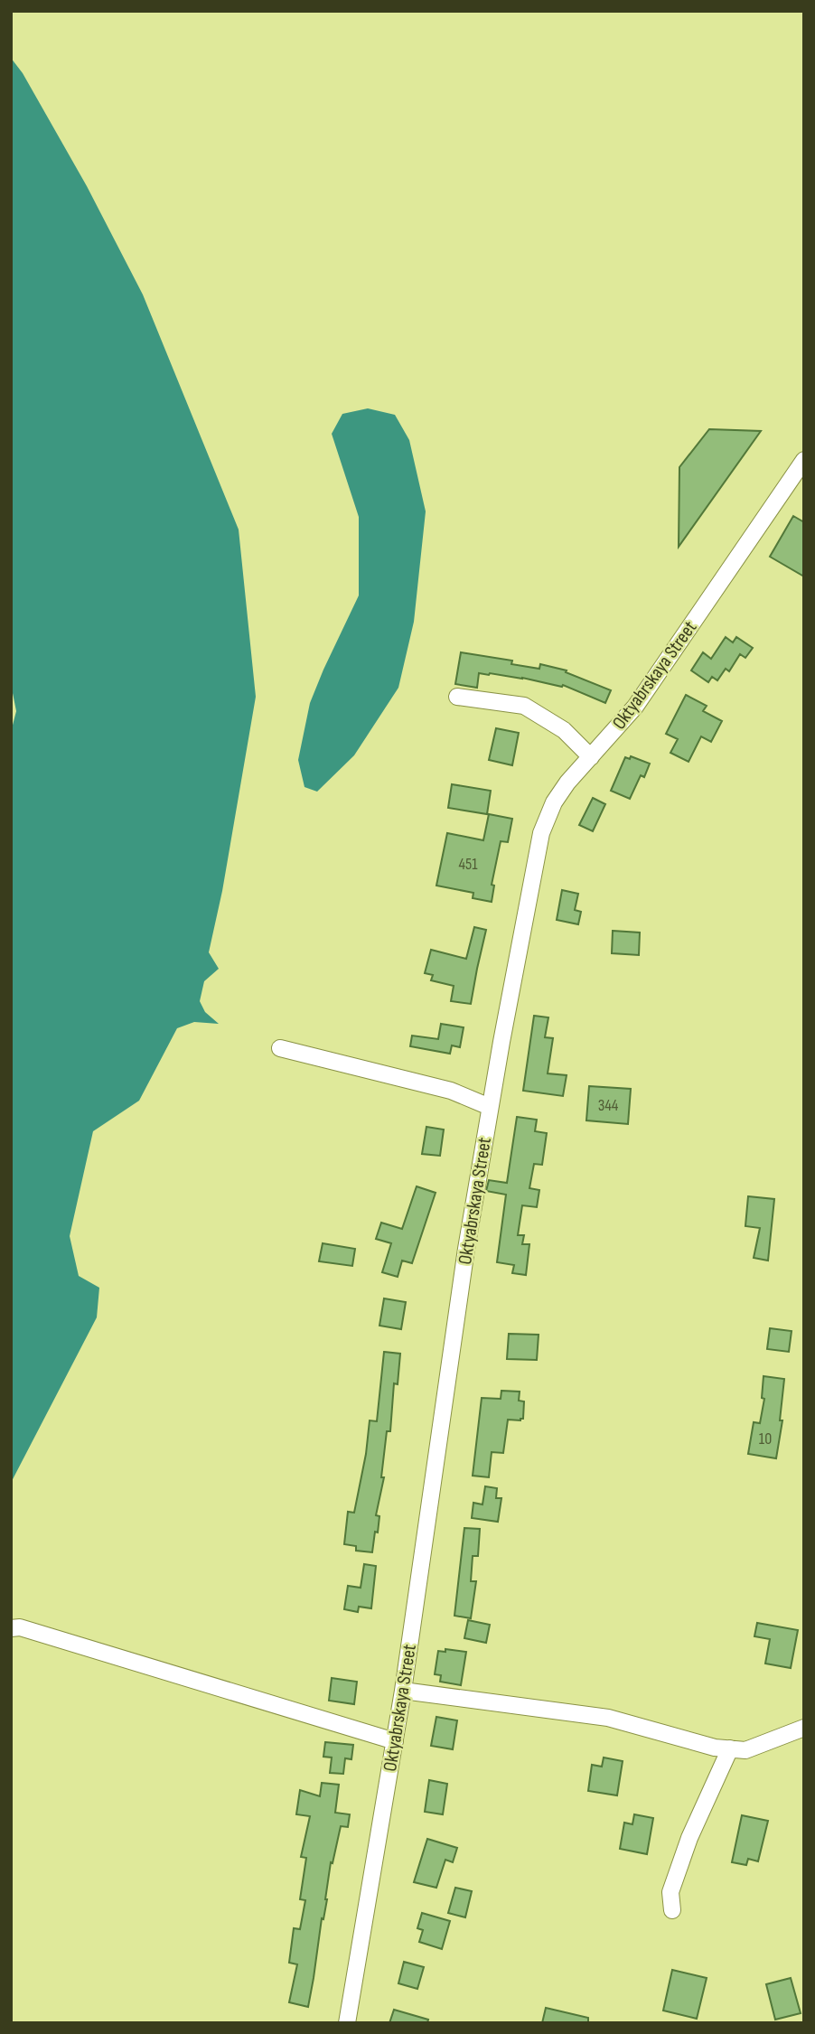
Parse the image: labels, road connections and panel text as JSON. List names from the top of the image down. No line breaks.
{"streets":{"street":["Oktyabrskaya Street"]},"house_numbers":["451","344","10"]}
